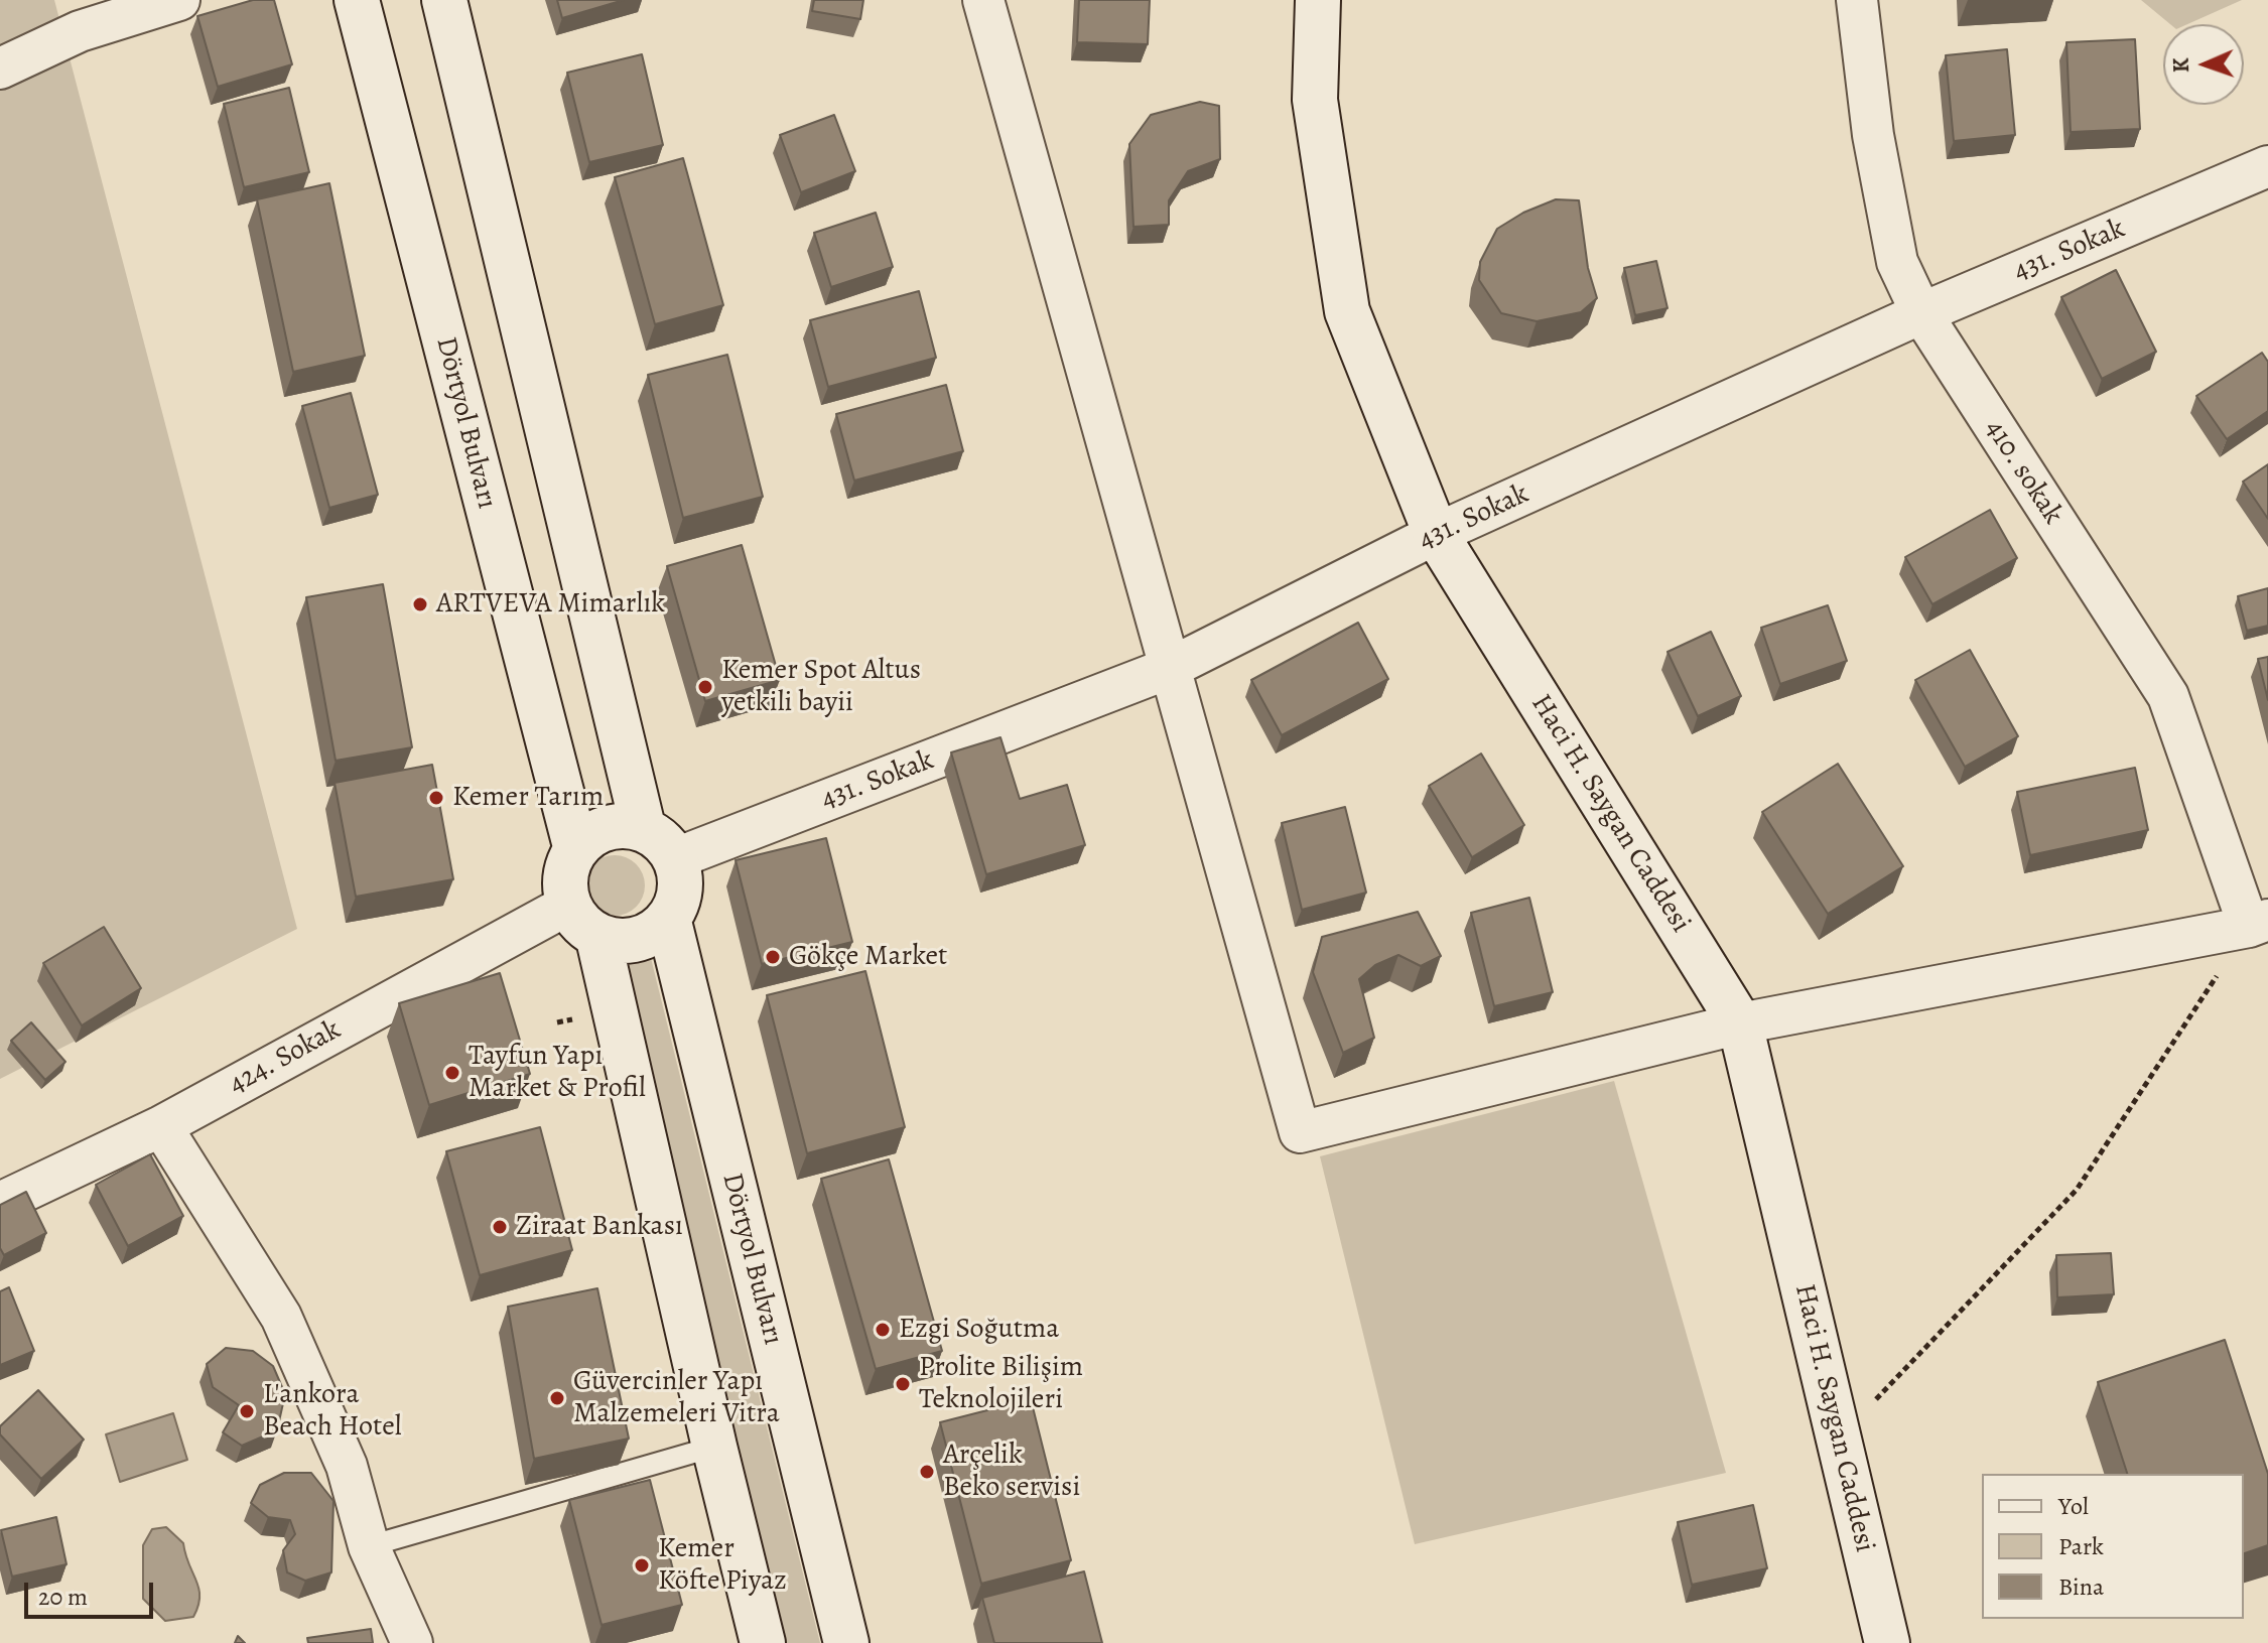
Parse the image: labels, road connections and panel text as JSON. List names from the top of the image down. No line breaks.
{"streets":{"main road":["Dörtyol Bulvarı","Haci H. Saygan Caddesi"],"street":["431. Sokak","410. sokak","424. Sokak"]},"crossings":[["431. Sokak","Dörtyol Bulvarı"],["431. Sokak","410. sokak"],["431. Sokak","Haci H. Saygan Caddesi"],["431. Sokak","424. Sokak"],["Dörtyol Bulvarı","424. Sokak"]],"places":["ARTVEVA Mimarlık","Kemer Spot Altus yetkili bayii","Kemer Tarım","Gökçe Market","Tayfun Yapı Market & Profil","Ziraat Bankası","Ezgi Soğutma","Prolite Bilişim Teknolojileri","Güvercinler Yapı Malzemeleri Vitra","L'ankora Beach Hotel","Arçelik Beko servisi","Kemer Köfte Piyaz"],"legend":["Yol","Park","Bina"],"scale_bar":"20 m","north":"left"}
